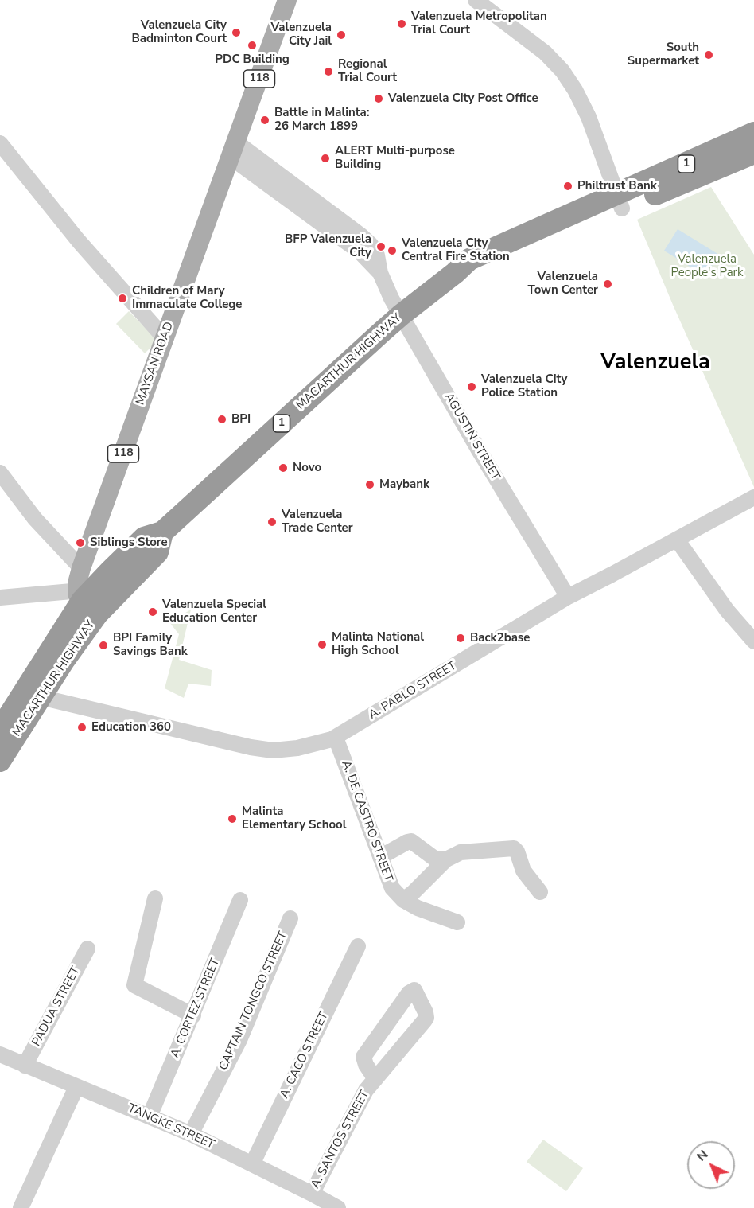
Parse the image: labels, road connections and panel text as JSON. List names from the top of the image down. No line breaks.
{"streets":{"highway":["1","MACARTHUR HIGHWAY"],"main road":["118","MAYSAN ROAD"],"street":["AGUSTIN STREET","A. PABLO STREET","A. DE CASTRO STREET","CAPTAIN TONGCO STREET","PADUA STREET","A. CORTEZ STREET","A. CACO STREET","TANGKE STREET","A. SANTOS STREET"]},"crossings":[["MACARTHUR HIGHWAY","MAYSAN ROAD"],["MACARTHUR HIGHWAY","AGUSTIN STREET"],["MACARTHUR HIGHWAY","A. PABLO STREET"],["MAYSAN ROAD","AGUSTIN STREET"],["AGUSTIN STREET","A. PABLO STREET"],["A. PABLO STREET","A. DE CASTRO STREET"],["CAPTAIN TONGCO STREET","TANGKE STREET"],["PADUA STREET","TANGKE STREET"],["A. CORTEZ STREET","TANGKE STREET"],["A. CACO STREET","TANGKE STREET"],["TANGKE STREET","A. SANTOS STREET"]],"districts":["Valenzuela"],"parks":["Valenzuela People's Park"],"places":["Valenzuela Metropolitan Trial Court","Valenzuela City Badminton Court","Valenzuela City Jail","PDC Building","South Supermarket","Regional Trial Court","Valenzuela City Post Office","Battle in Malinta: 26 March 1899","ALERT Multi-purpose Building","Philtrust Bank","BFP Valenzuela City","Valenzuela City Central Fire Station","Valenzuela Town Center","Children of Mary Immaculate College","Valenzuela City Police Station","BPI","Novo","Maybank","Valenzuela Trade Center","Siblings Store","Valenzuela Special Education Center","Back2base","Malinta National High School","BPI Family Savings Bank","Education 360","Malinta Elementary School"],"north":"top left"}
